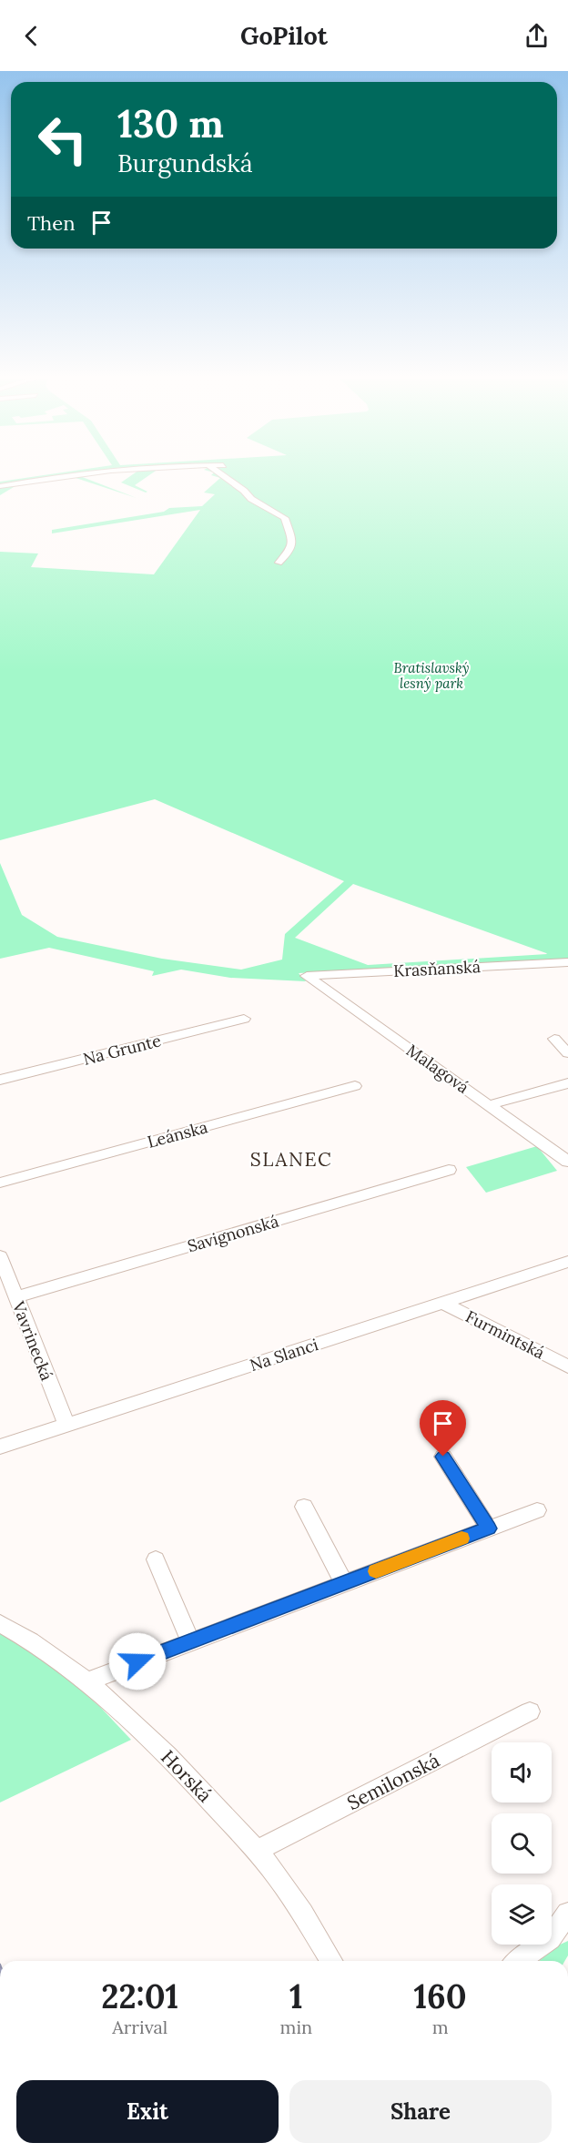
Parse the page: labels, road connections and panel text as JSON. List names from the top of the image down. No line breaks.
{"streets":{"street":["Krasňanská","Na Grunte","Malagová","Leánska","Savignonská","Furmintská","Vavrinecká","Na Slanci","Horská","Semilonská"]},"crossings":[["Krasňanská","Malagová"],["Savignonská","Vavrinecká"],["Furmintská","Na Slanci"],["Vavrinecká","Na Slanci"],["Horská","Semilonská"]],"districts":["SLANEC"],"parks":["Bratislavský lesný park"],"page":{"header":"GoPilot","turn":["130 m","Burgundská"],"then":"Then","eta":["22:01","Arrival","1","min","160","m"],"buttons":["Exit","Share"]}}
